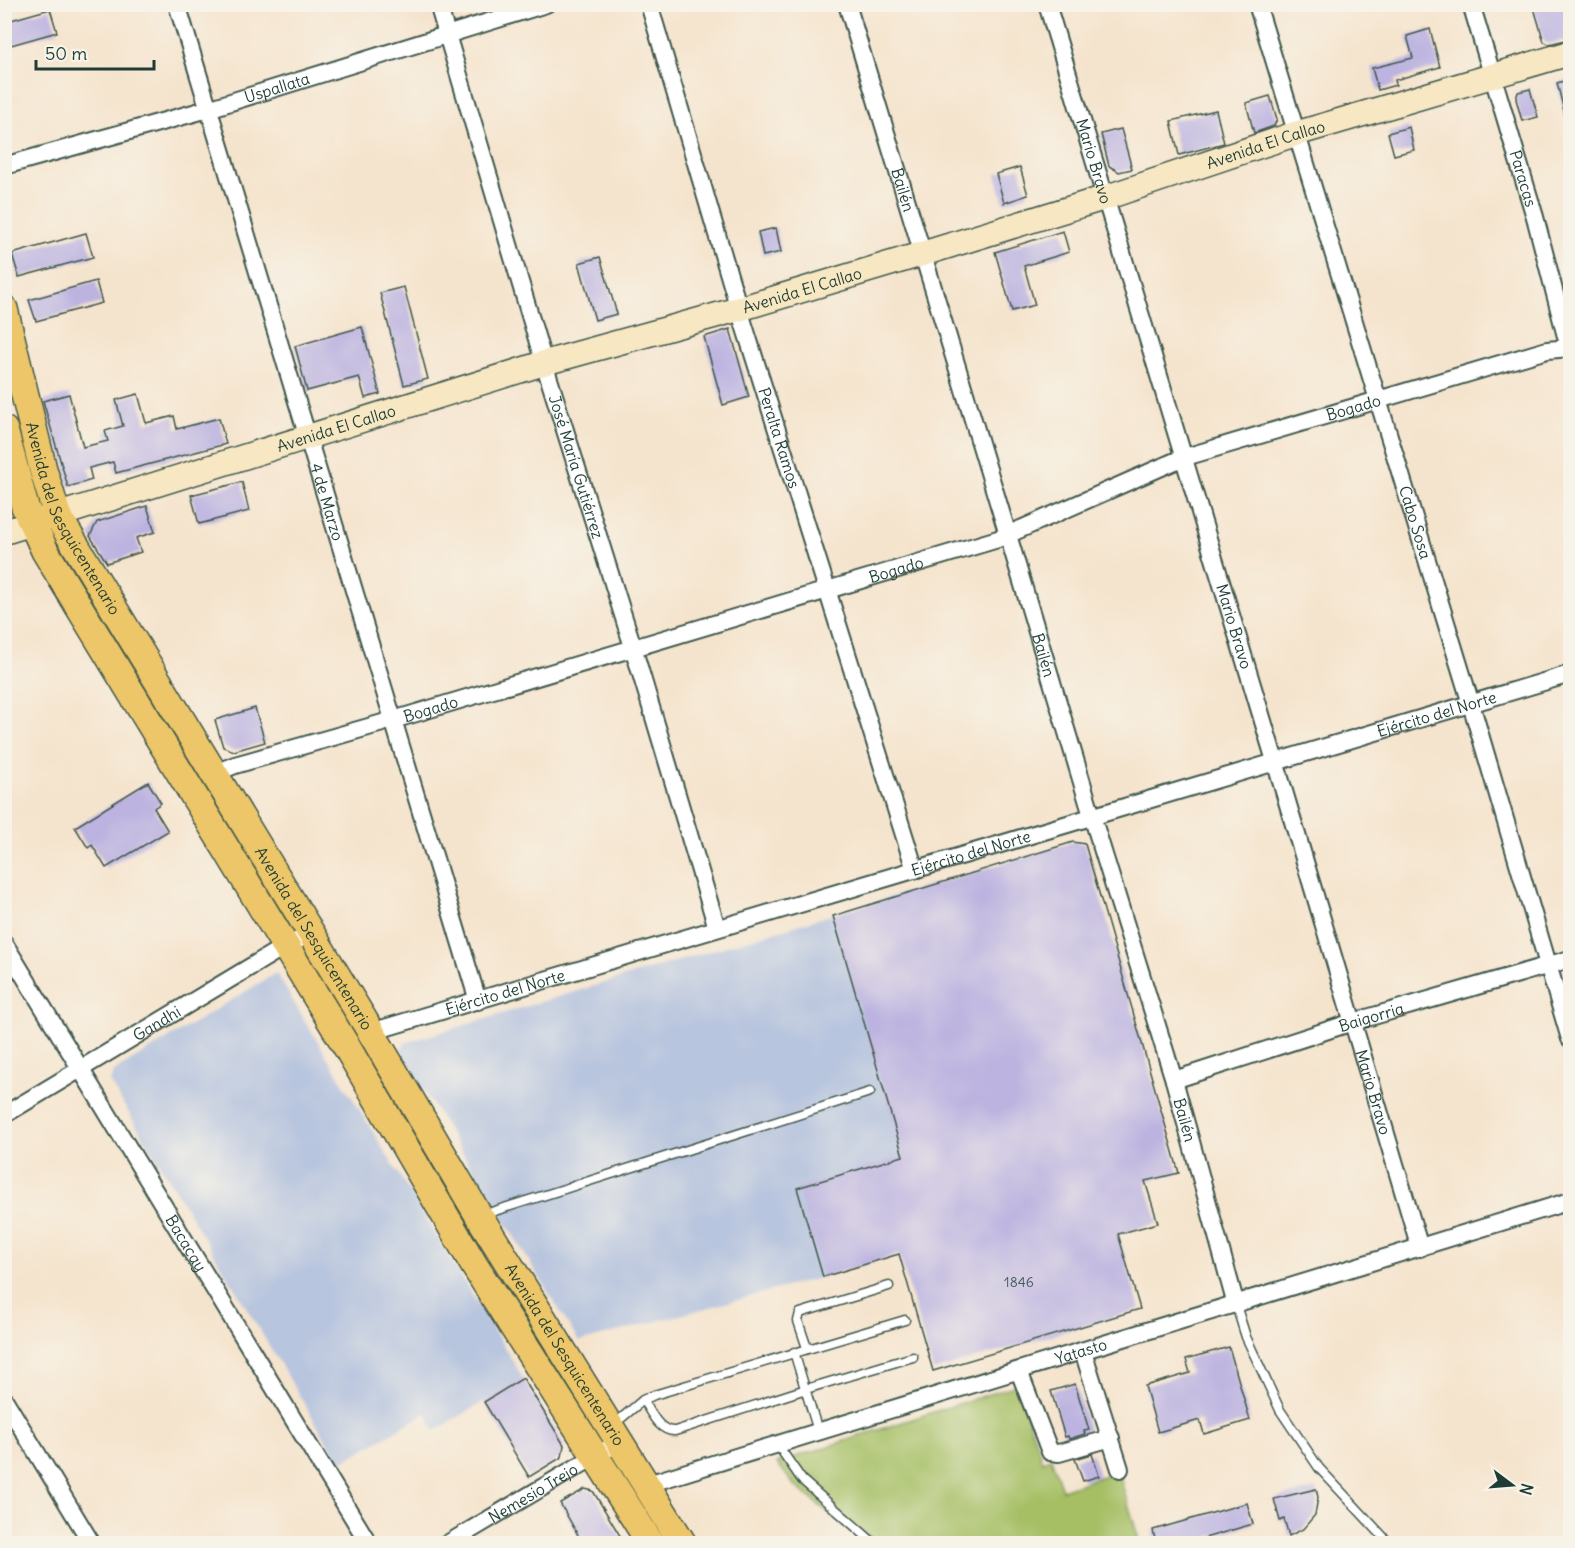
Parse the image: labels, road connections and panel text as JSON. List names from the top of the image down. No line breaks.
{"streets":{"main road":["Avenida del Sesquicentenario"],"street":["Uspallata","Avenida El Callao","Mario Bravo","Paracas","Bailén","Bogado","Peralta Ramos","José María Gutiérrez","4 de Marzo","Cabo Sosa","Ejército del Norte","Baigorria","Gandhi","Bacacay","Yatasto","Nemesio Trejo"]},"crossings":[["Uspallata","José María Gutiérrez"],["Uspallata","4 de Marzo"],["Avenida El Callao","Mario Bravo"],["Avenida El Callao","Paracas"],["Avenida El Callao","Bailén"],["Avenida El Callao","Peralta Ramos"],["Avenida El Callao","José María Gutiérrez"],["Avenida El Callao","4 de Marzo"],["Avenida El Callao","Avenida del Sesquicentenario"],["Avenida El Callao","Cabo Sosa"],["Mario Bravo","Bogado"],["Mario Bravo","Ejército del Norte"],["Mario Bravo","Baigorria"],["Mario Bravo","Yatasto"],["Paracas","Bogado"],["Bailén","Bogado"],["Bailén","Ejército del Norte"],["Bailén","Baigorria"],["Bailén","Yatasto"],["Bogado","Peralta Ramos"],["Bogado","José María Gutiérrez"],["Bogado","4 de Marzo"],["Bogado","Avenida del Sesquicentenario"],["Bogado","Cabo Sosa"],["Peralta Ramos","Ejército del Norte"],["José María Gutiérrez","Ejército del Norte"],["4 de Marzo","Ejército del Norte"],["Avenida del Sesquicentenario","Ejército del Norte"],["Avenida del Sesquicentenario","Gandhi"],["Avenida del Sesquicentenario","Yatasto"],["Avenida del Sesquicentenario","Nemesio Trejo"],["Cabo Sosa","Ejército del Norte"],["Cabo Sosa","Baigorria"],["Gandhi","Bacacay"]],"house_numbers":["1846"],"scale_bar":"50 m","north":"right"}
